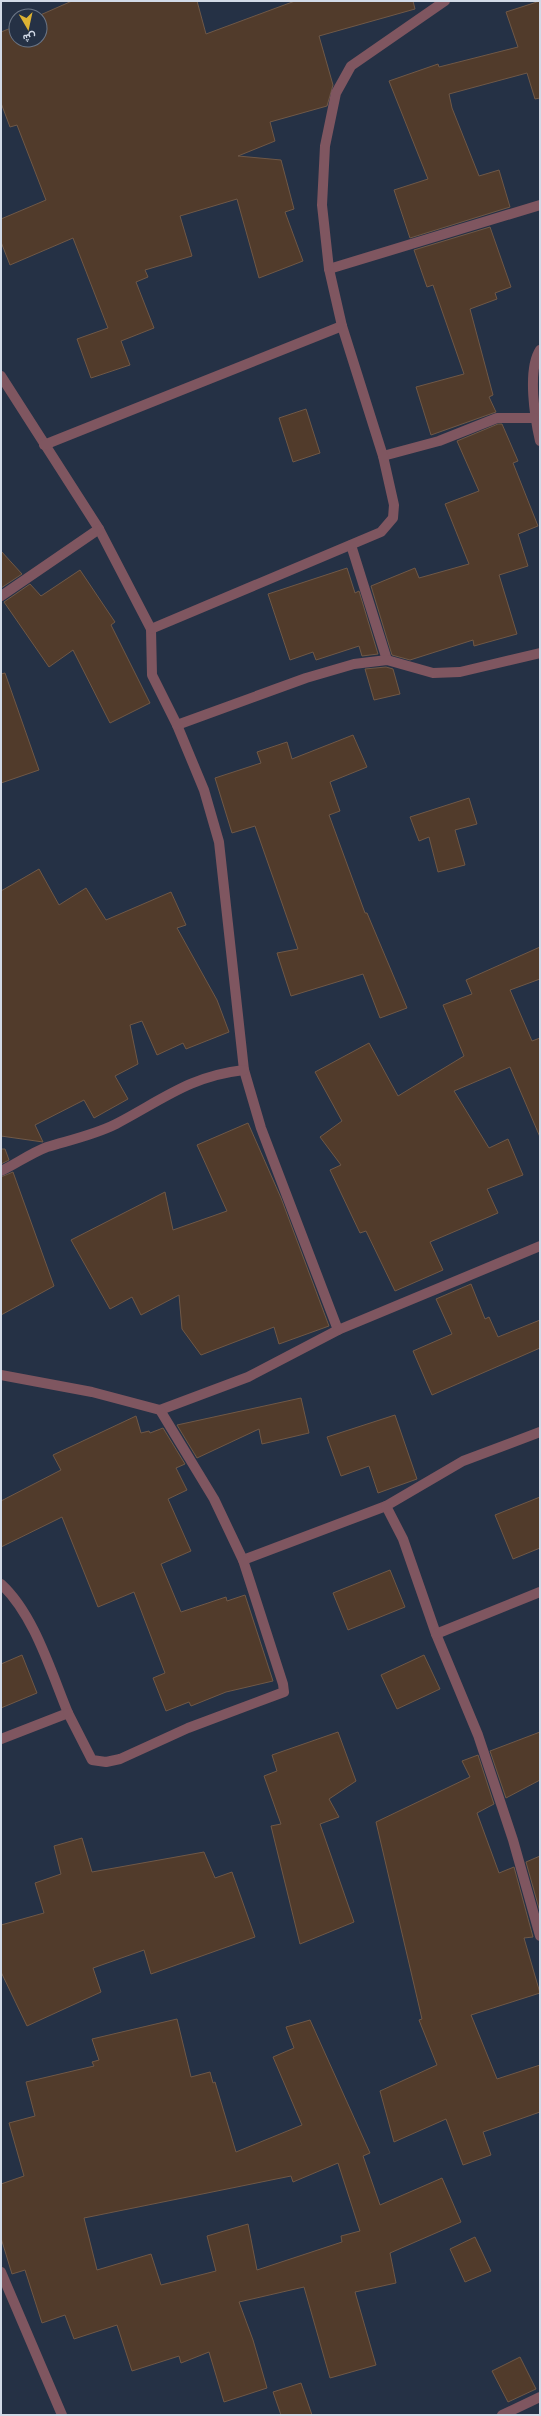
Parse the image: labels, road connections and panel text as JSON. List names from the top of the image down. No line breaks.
{"north":"bottom"}
